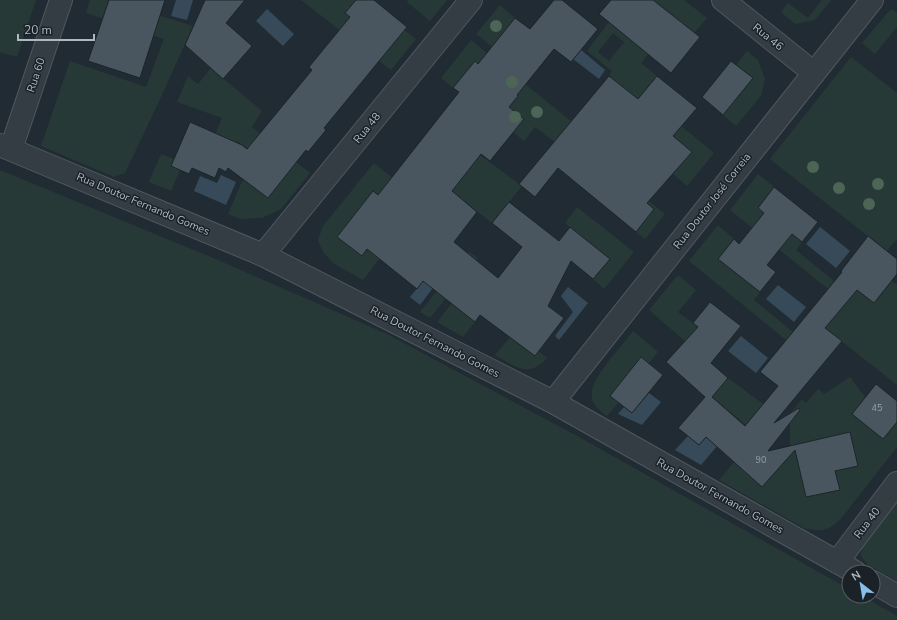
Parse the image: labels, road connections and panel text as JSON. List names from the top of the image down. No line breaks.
{"streets":{"street":["Rua 46","Rua 60","Rua 48","Rua Doutor José Correia","Rua Doutor Fernando Gomes","Rua 40"]},"crossings":[["Rua 46","Rua Doutor José Correia"],["Rua 60","Rua Doutor Fernando Gomes"],["Rua 48","Rua Doutor Fernando Gomes"],["Rua Doutor José Correia","Rua Doutor Fernando Gomes"]],"house_numbers":["45","90"],"scale_bar":"20 m","north":"top left"}
